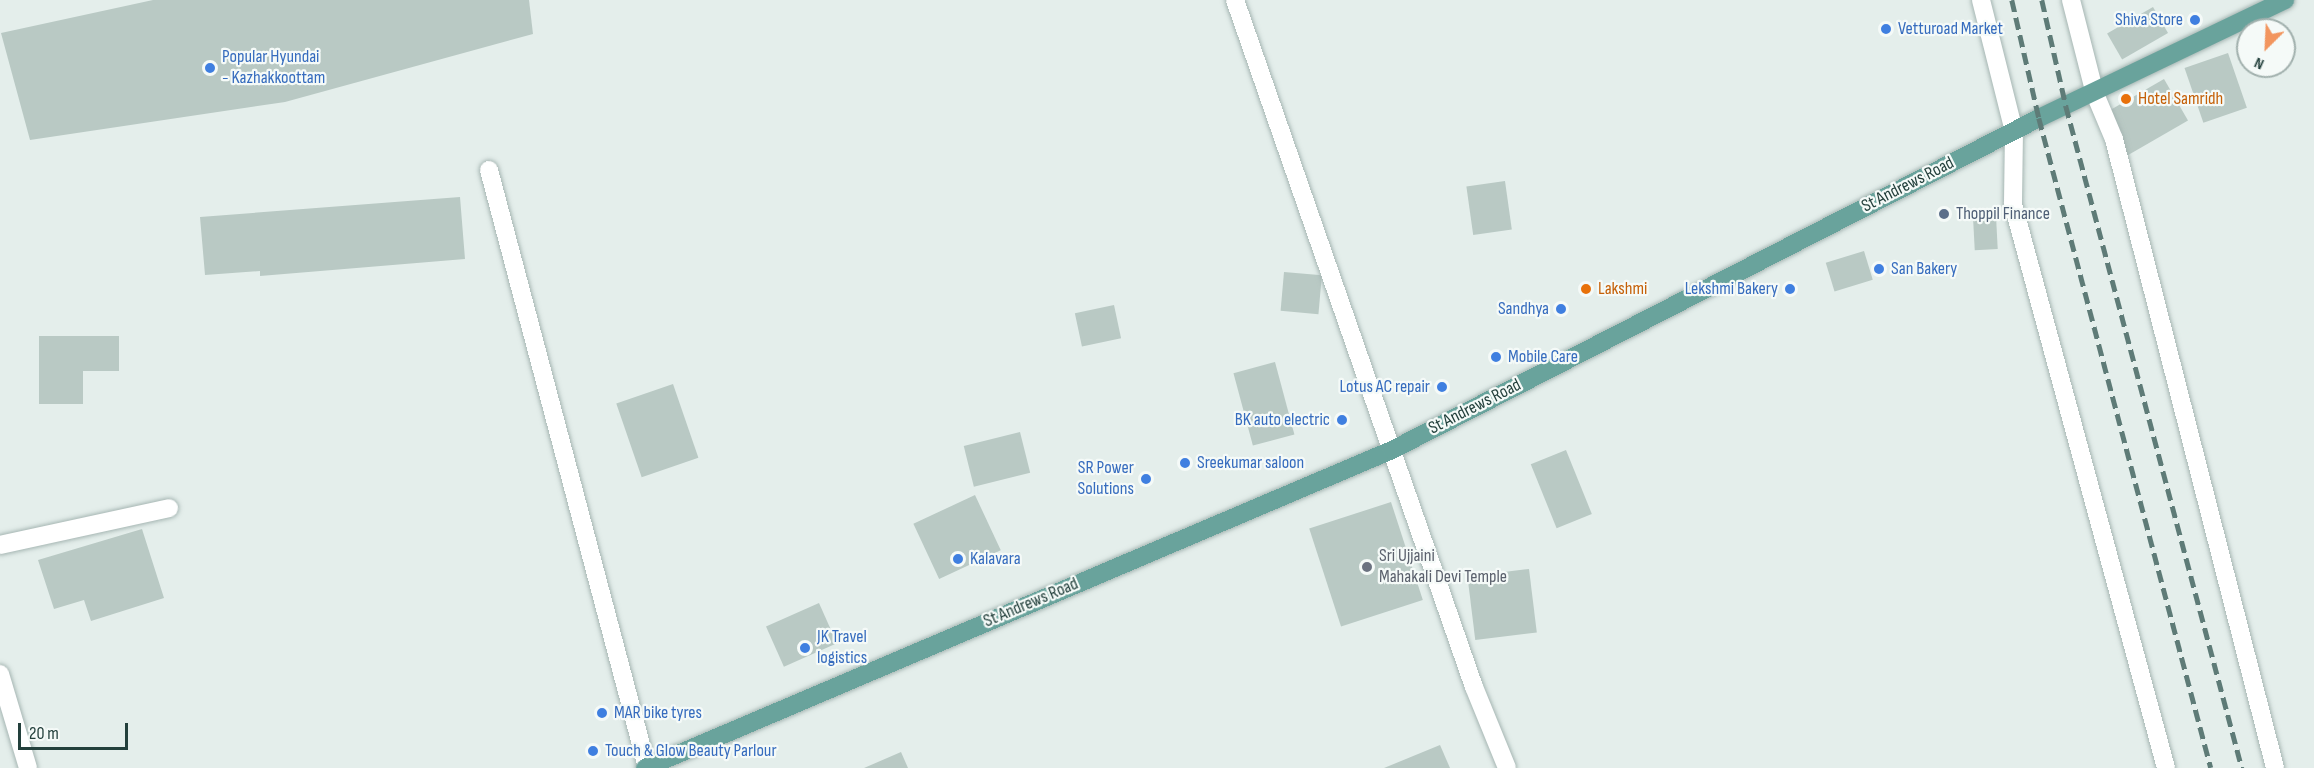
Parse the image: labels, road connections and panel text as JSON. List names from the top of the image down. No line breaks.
{"streets":{"main road":["St Andrews Road"]},"places":["Shiva Store","Vetturoad Market","Popular Hyundai - Kazhakkoottam","Hotel Samridh","Thoppil Finance","San Bakery","Lakshmi","Lekshmi Bakery","Sandhya","Mobile Care","Lotus AC repair","BK auto electric","Sreekumar saloon","SR Power Solutions","Kalavara","Sri Ujjaini Mahakali Devi Temple","JK Travel logistics","MAR bike tyres","Touch & Glow Beauty Parlour"],"scale_bar":"20 m","north":"bottom left"}
